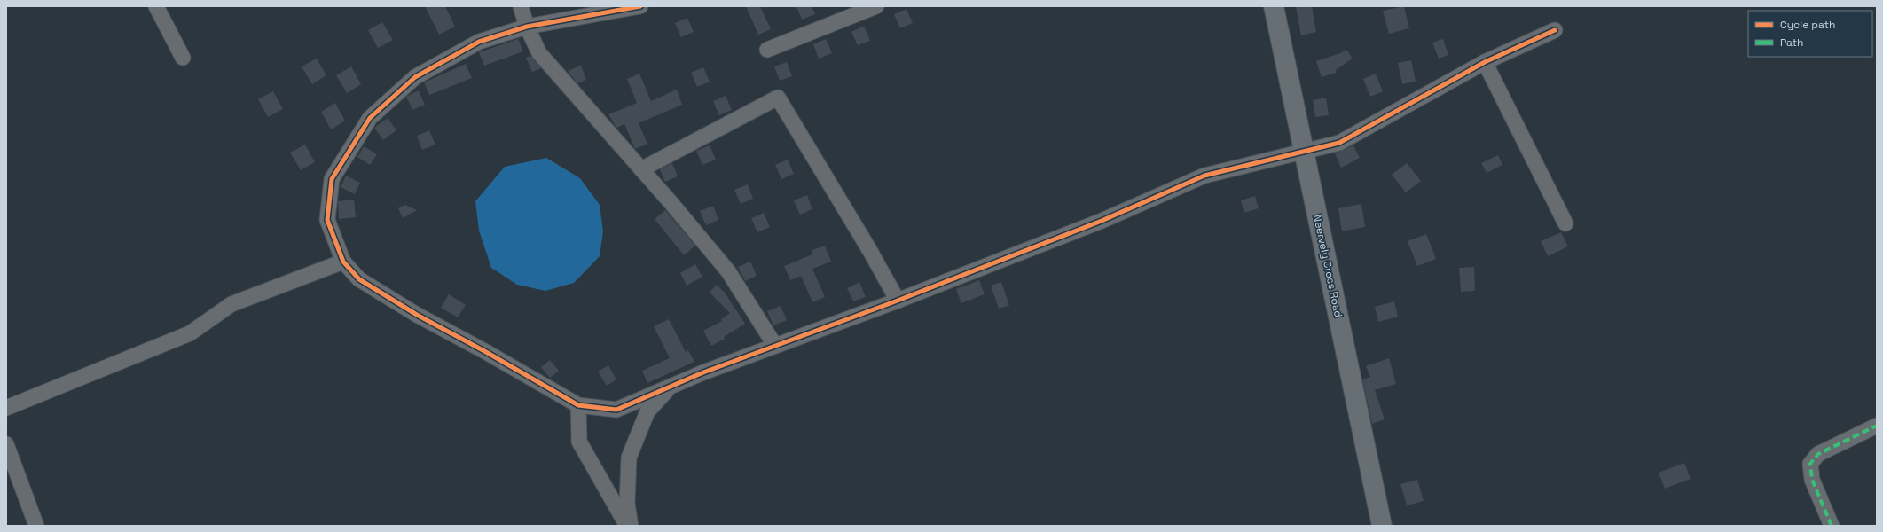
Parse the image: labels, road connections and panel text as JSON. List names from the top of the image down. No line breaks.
{"streets":{"street":["Neervely Cross Road"]},"legend":["Cycle path","Path"]}
